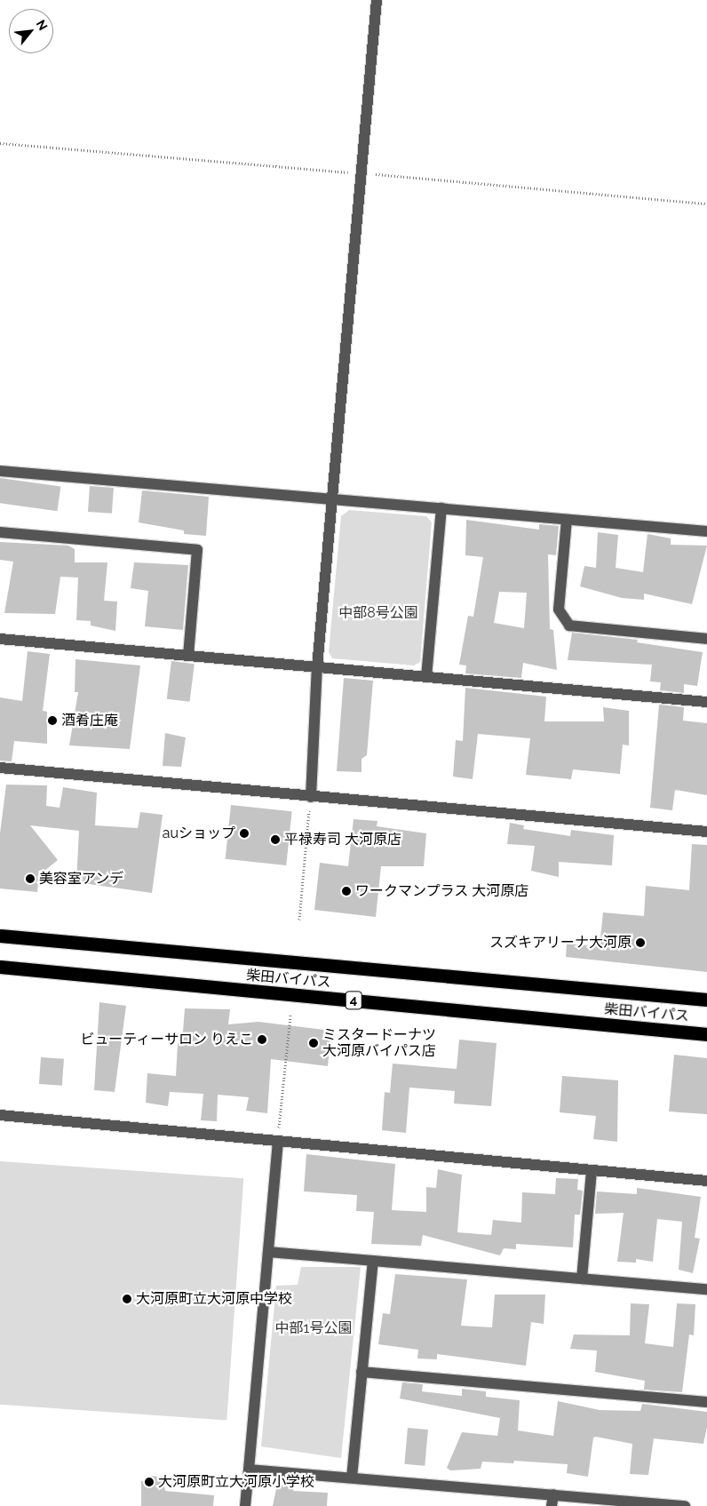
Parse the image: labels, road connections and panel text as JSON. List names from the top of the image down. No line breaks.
{"streets":{"highway":["柴田バイパス","4"]},"parks":["中部8号公園","中部1号公園"],"places":["酒肴庄庵","auショップ","平禄寿司 大河原店","美容室アンデ","ワークマンプラス 大河原店","スズキアリーナ大河原","ビューティーサロン りえこ","ミスタードーナツ 大河原バイパス店","大河原町立大河原中学校","大河原町立大河原小学校"],"north":"top right"}
